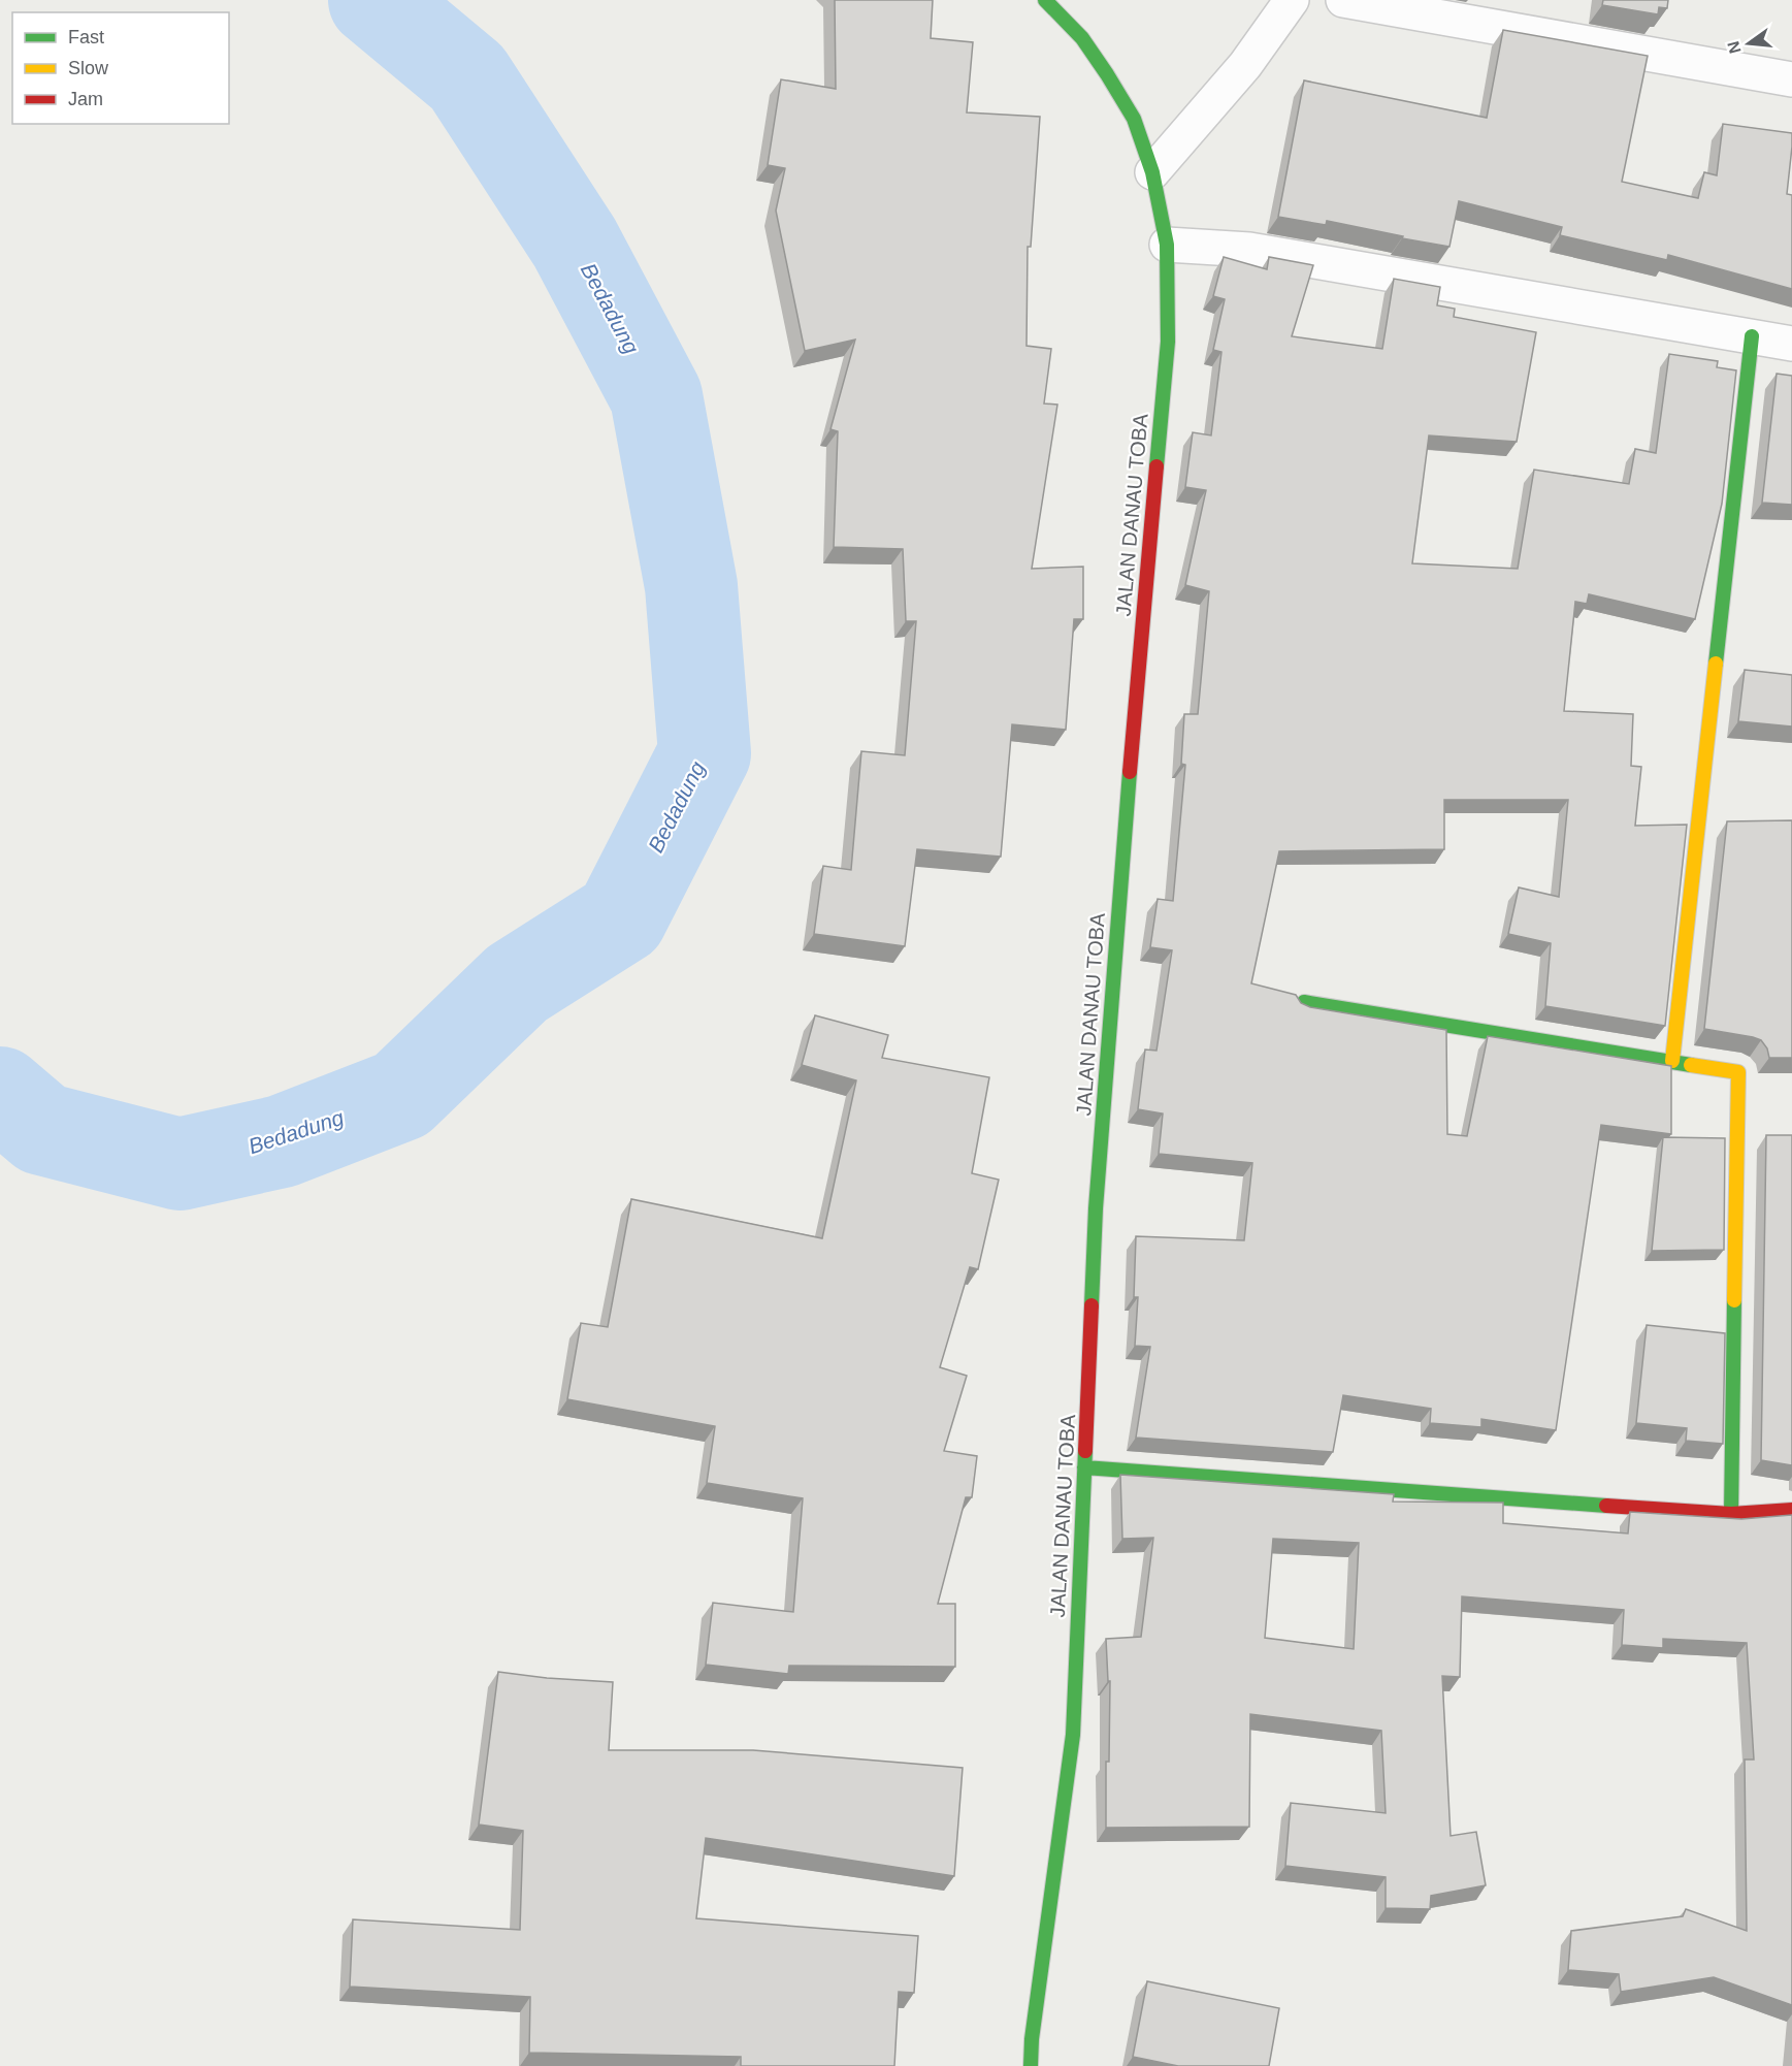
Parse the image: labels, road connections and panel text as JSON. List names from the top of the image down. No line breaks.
{"streets":{"street":["JALAN DANAU TOBA"]},"water":["Bedadung"],"legend":["Fast","Slow","Jam"],"north":"left"}
